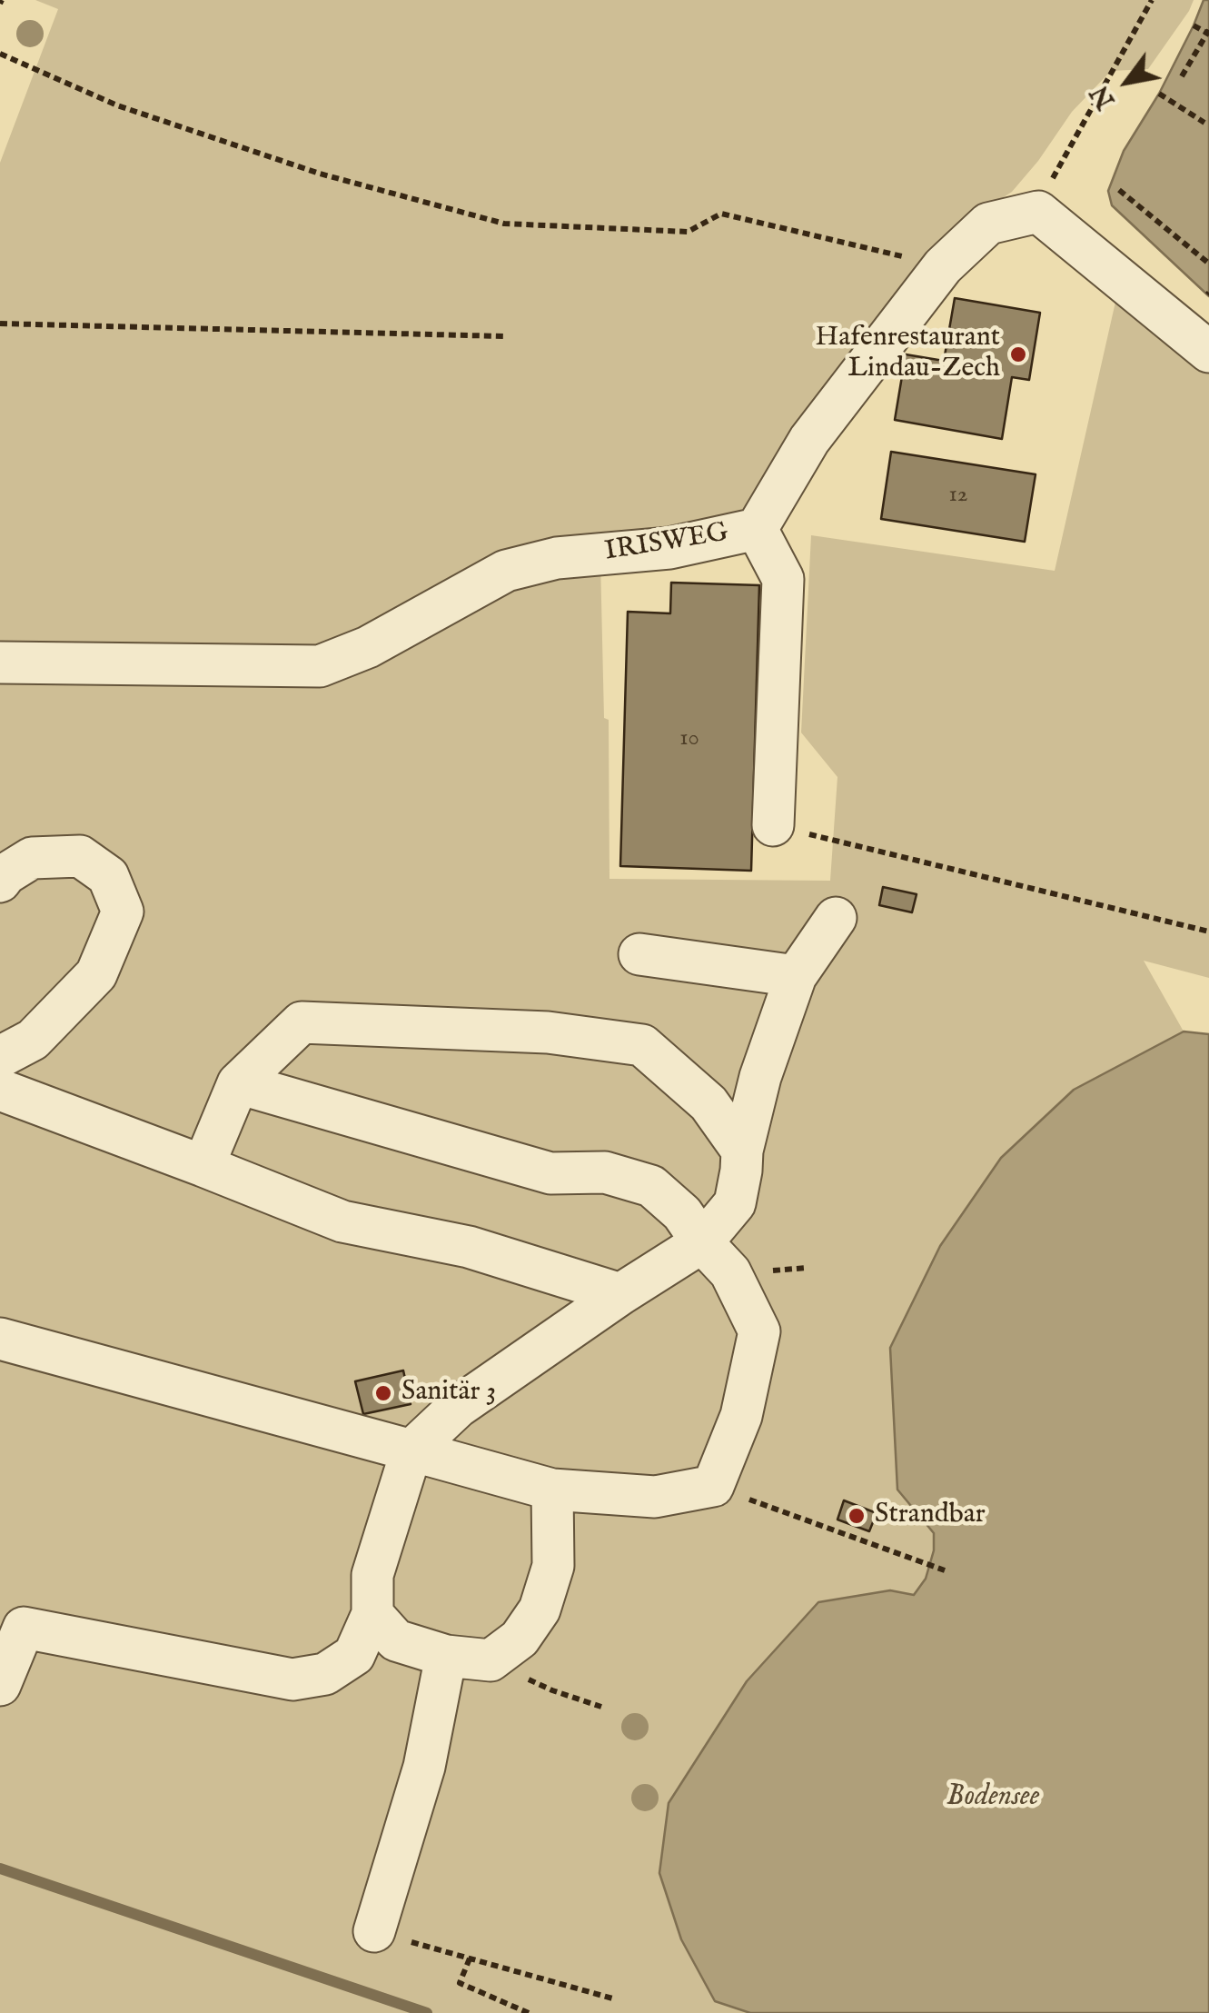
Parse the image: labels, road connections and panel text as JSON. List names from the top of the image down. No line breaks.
{"streets":{"lane":["IRISWEG"]},"water":["Bodensee"],"places":["Hafenrestaurant Lindau-Zech","Sanitär 3","Strandbar"],"house_numbers":["12","10"],"north":"bottom left"}
